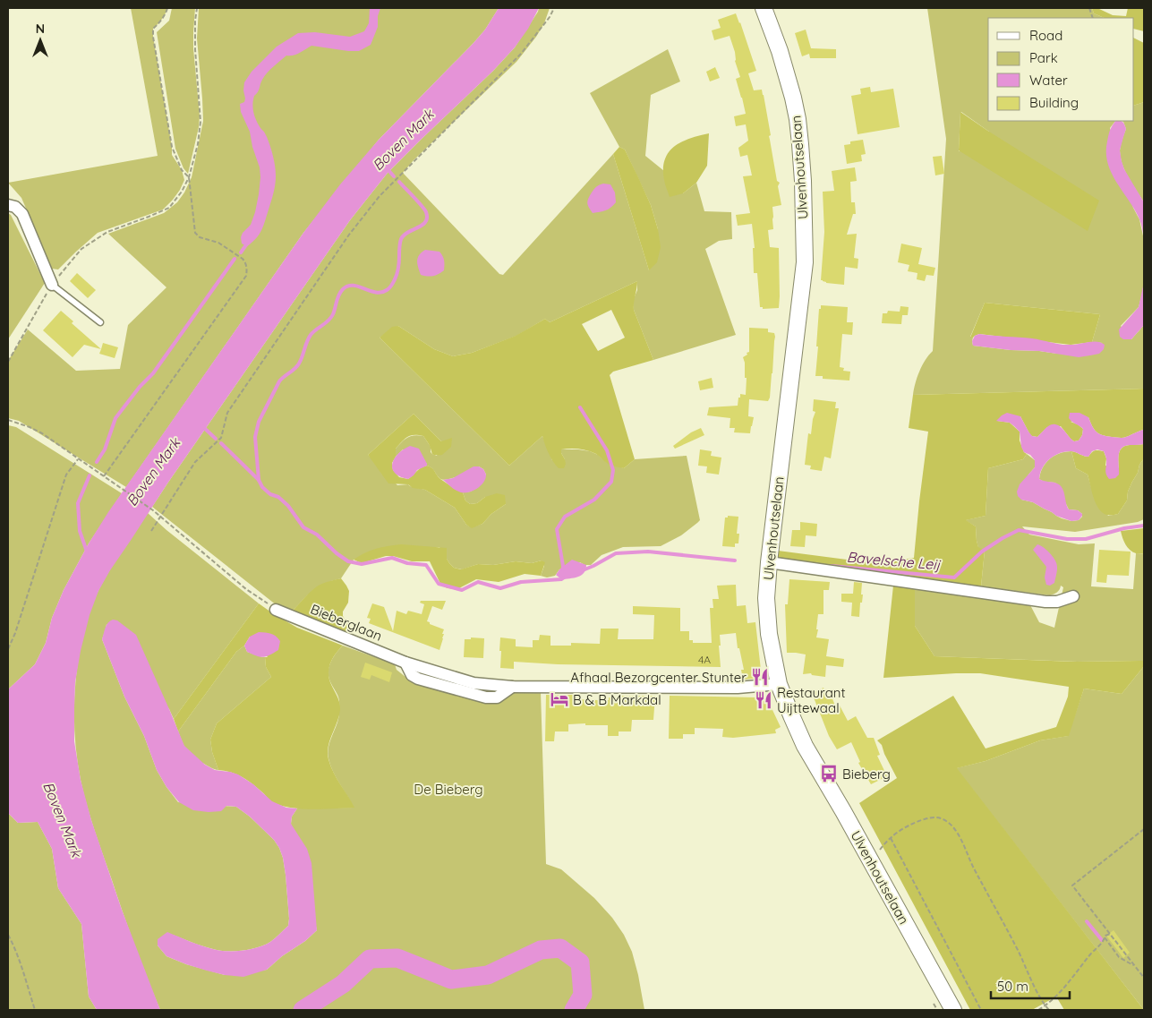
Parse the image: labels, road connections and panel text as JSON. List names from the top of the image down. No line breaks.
{"streets":{"main road":["Ulvenhoutselaan"],"street":["Bieberglaan"]},"crossings":[["Ulvenhoutselaan","Bieberglaan"]],"water":["Boven Mark","Bavelsche Leij"],"parks":["De Bieberg"],"places":{"restaurant":["Afhaal Bezorgcenter Stunter","Restaurant Uijttewaal"],"hotel":["B & B Markdal"],"bus stop":["Bieberg"]},"house_numbers":["4A"],"legend":["Road","Park","Water","Building"],"scale_bar":"50 m","north":"top"}
